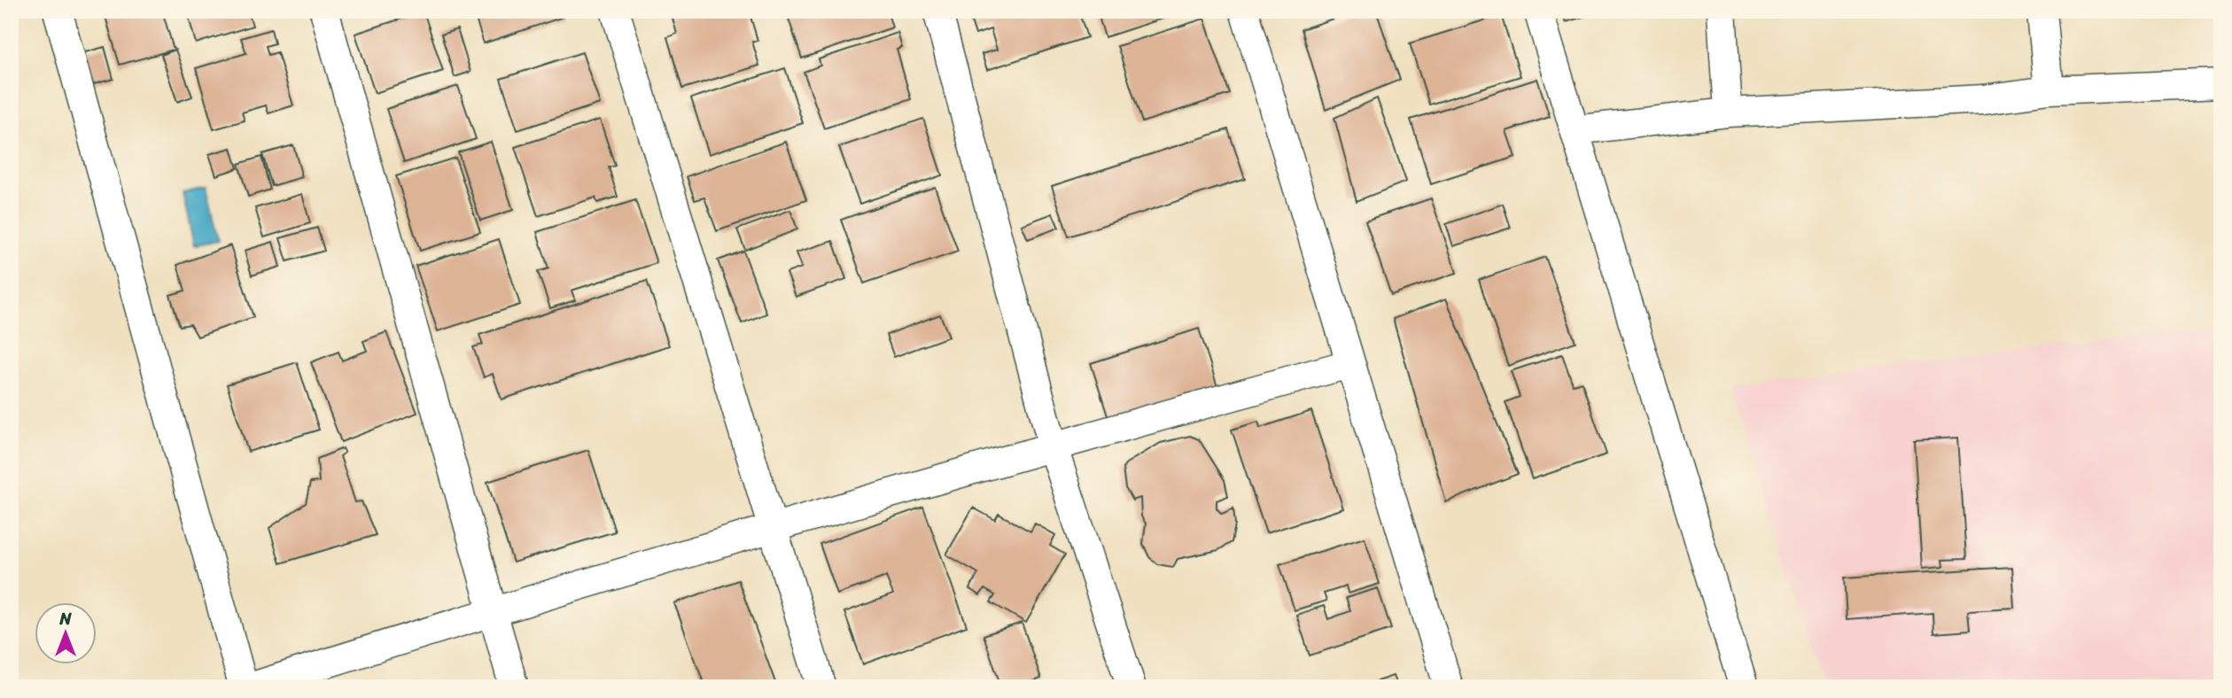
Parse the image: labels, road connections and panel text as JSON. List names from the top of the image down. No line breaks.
{"north":"top"}
